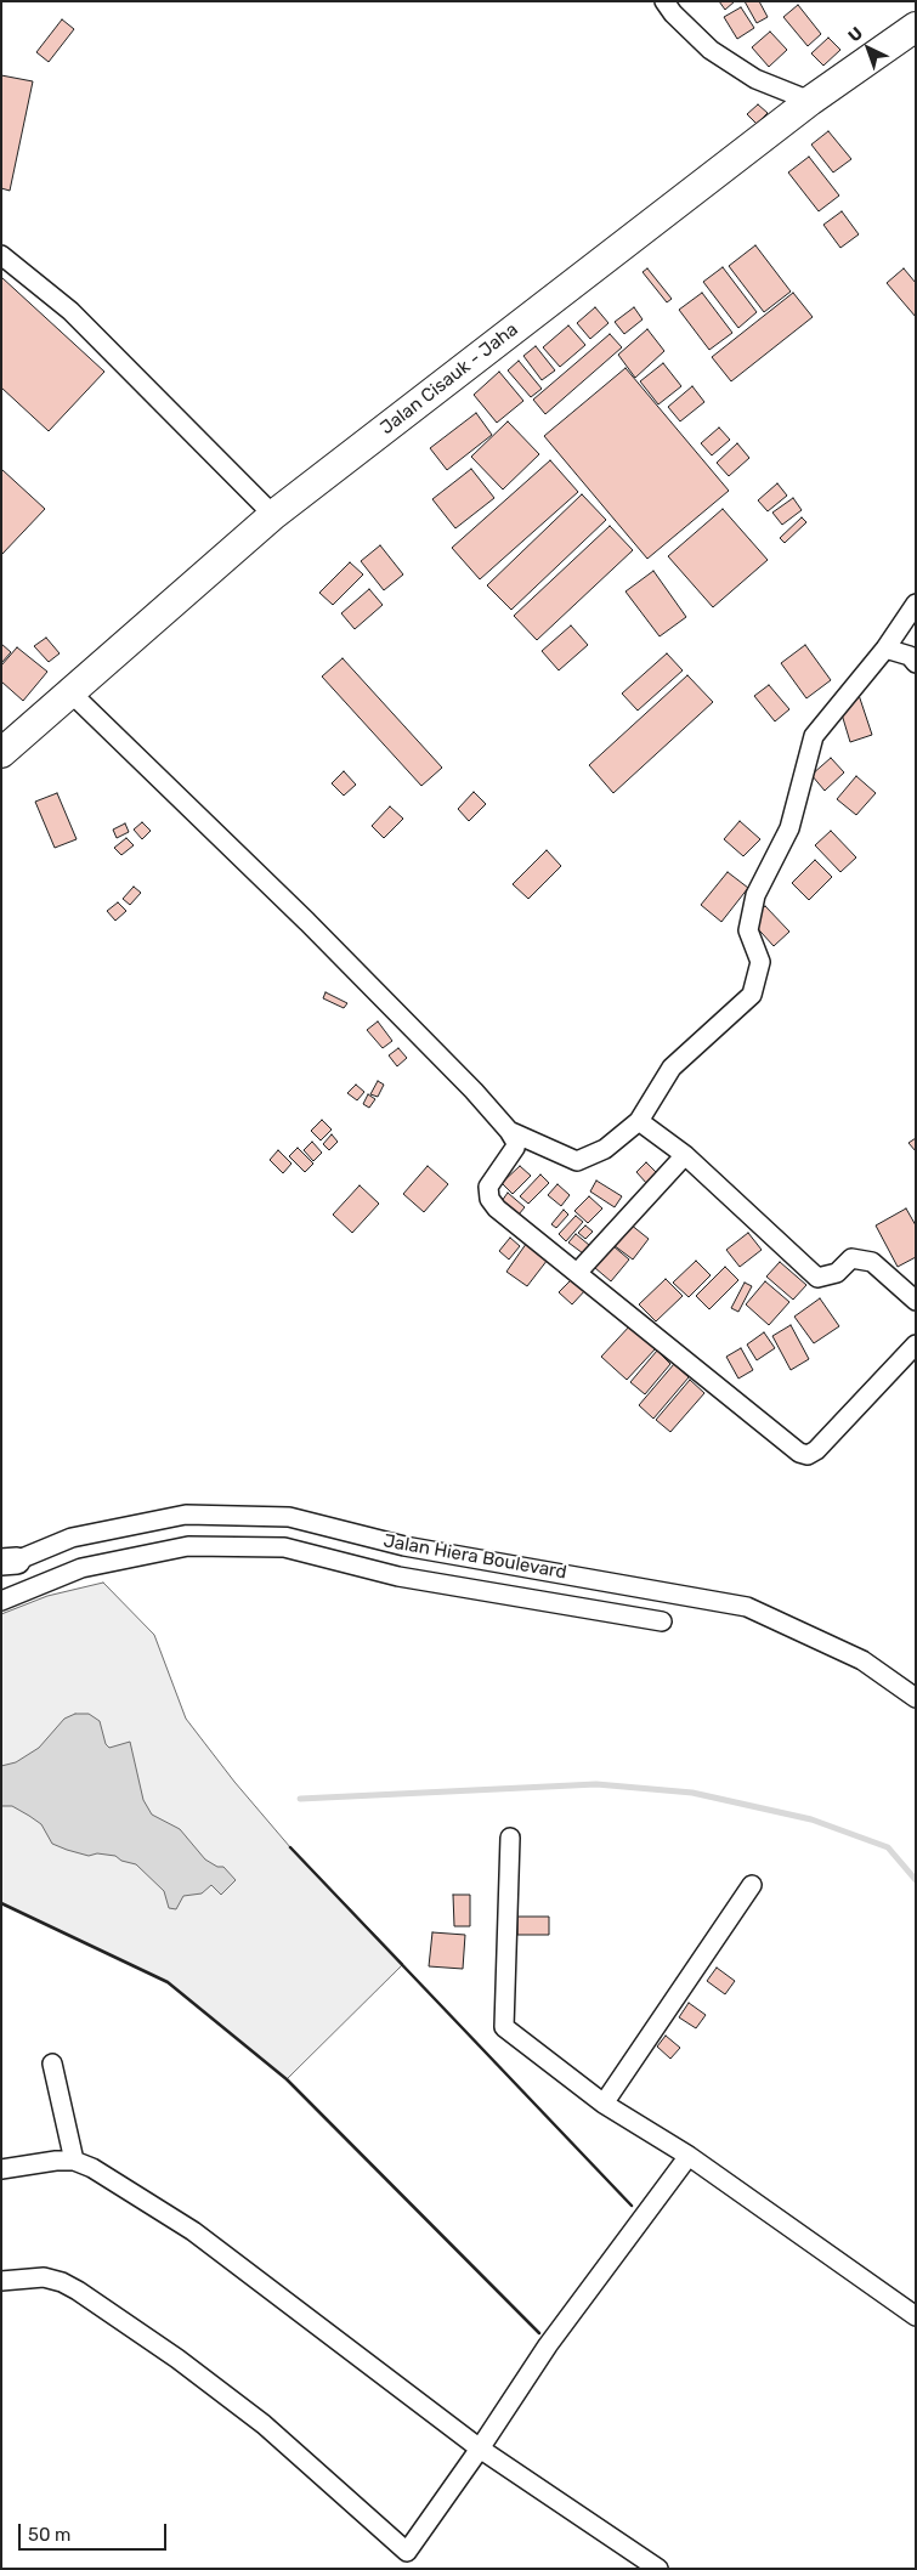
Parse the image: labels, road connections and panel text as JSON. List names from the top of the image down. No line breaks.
{"streets":{"main road":["Jalan Cisauk - Jaha"],"street":["Jalan Hiera Boulevard"]},"scale_bar":"50 m","north":"top left"}
